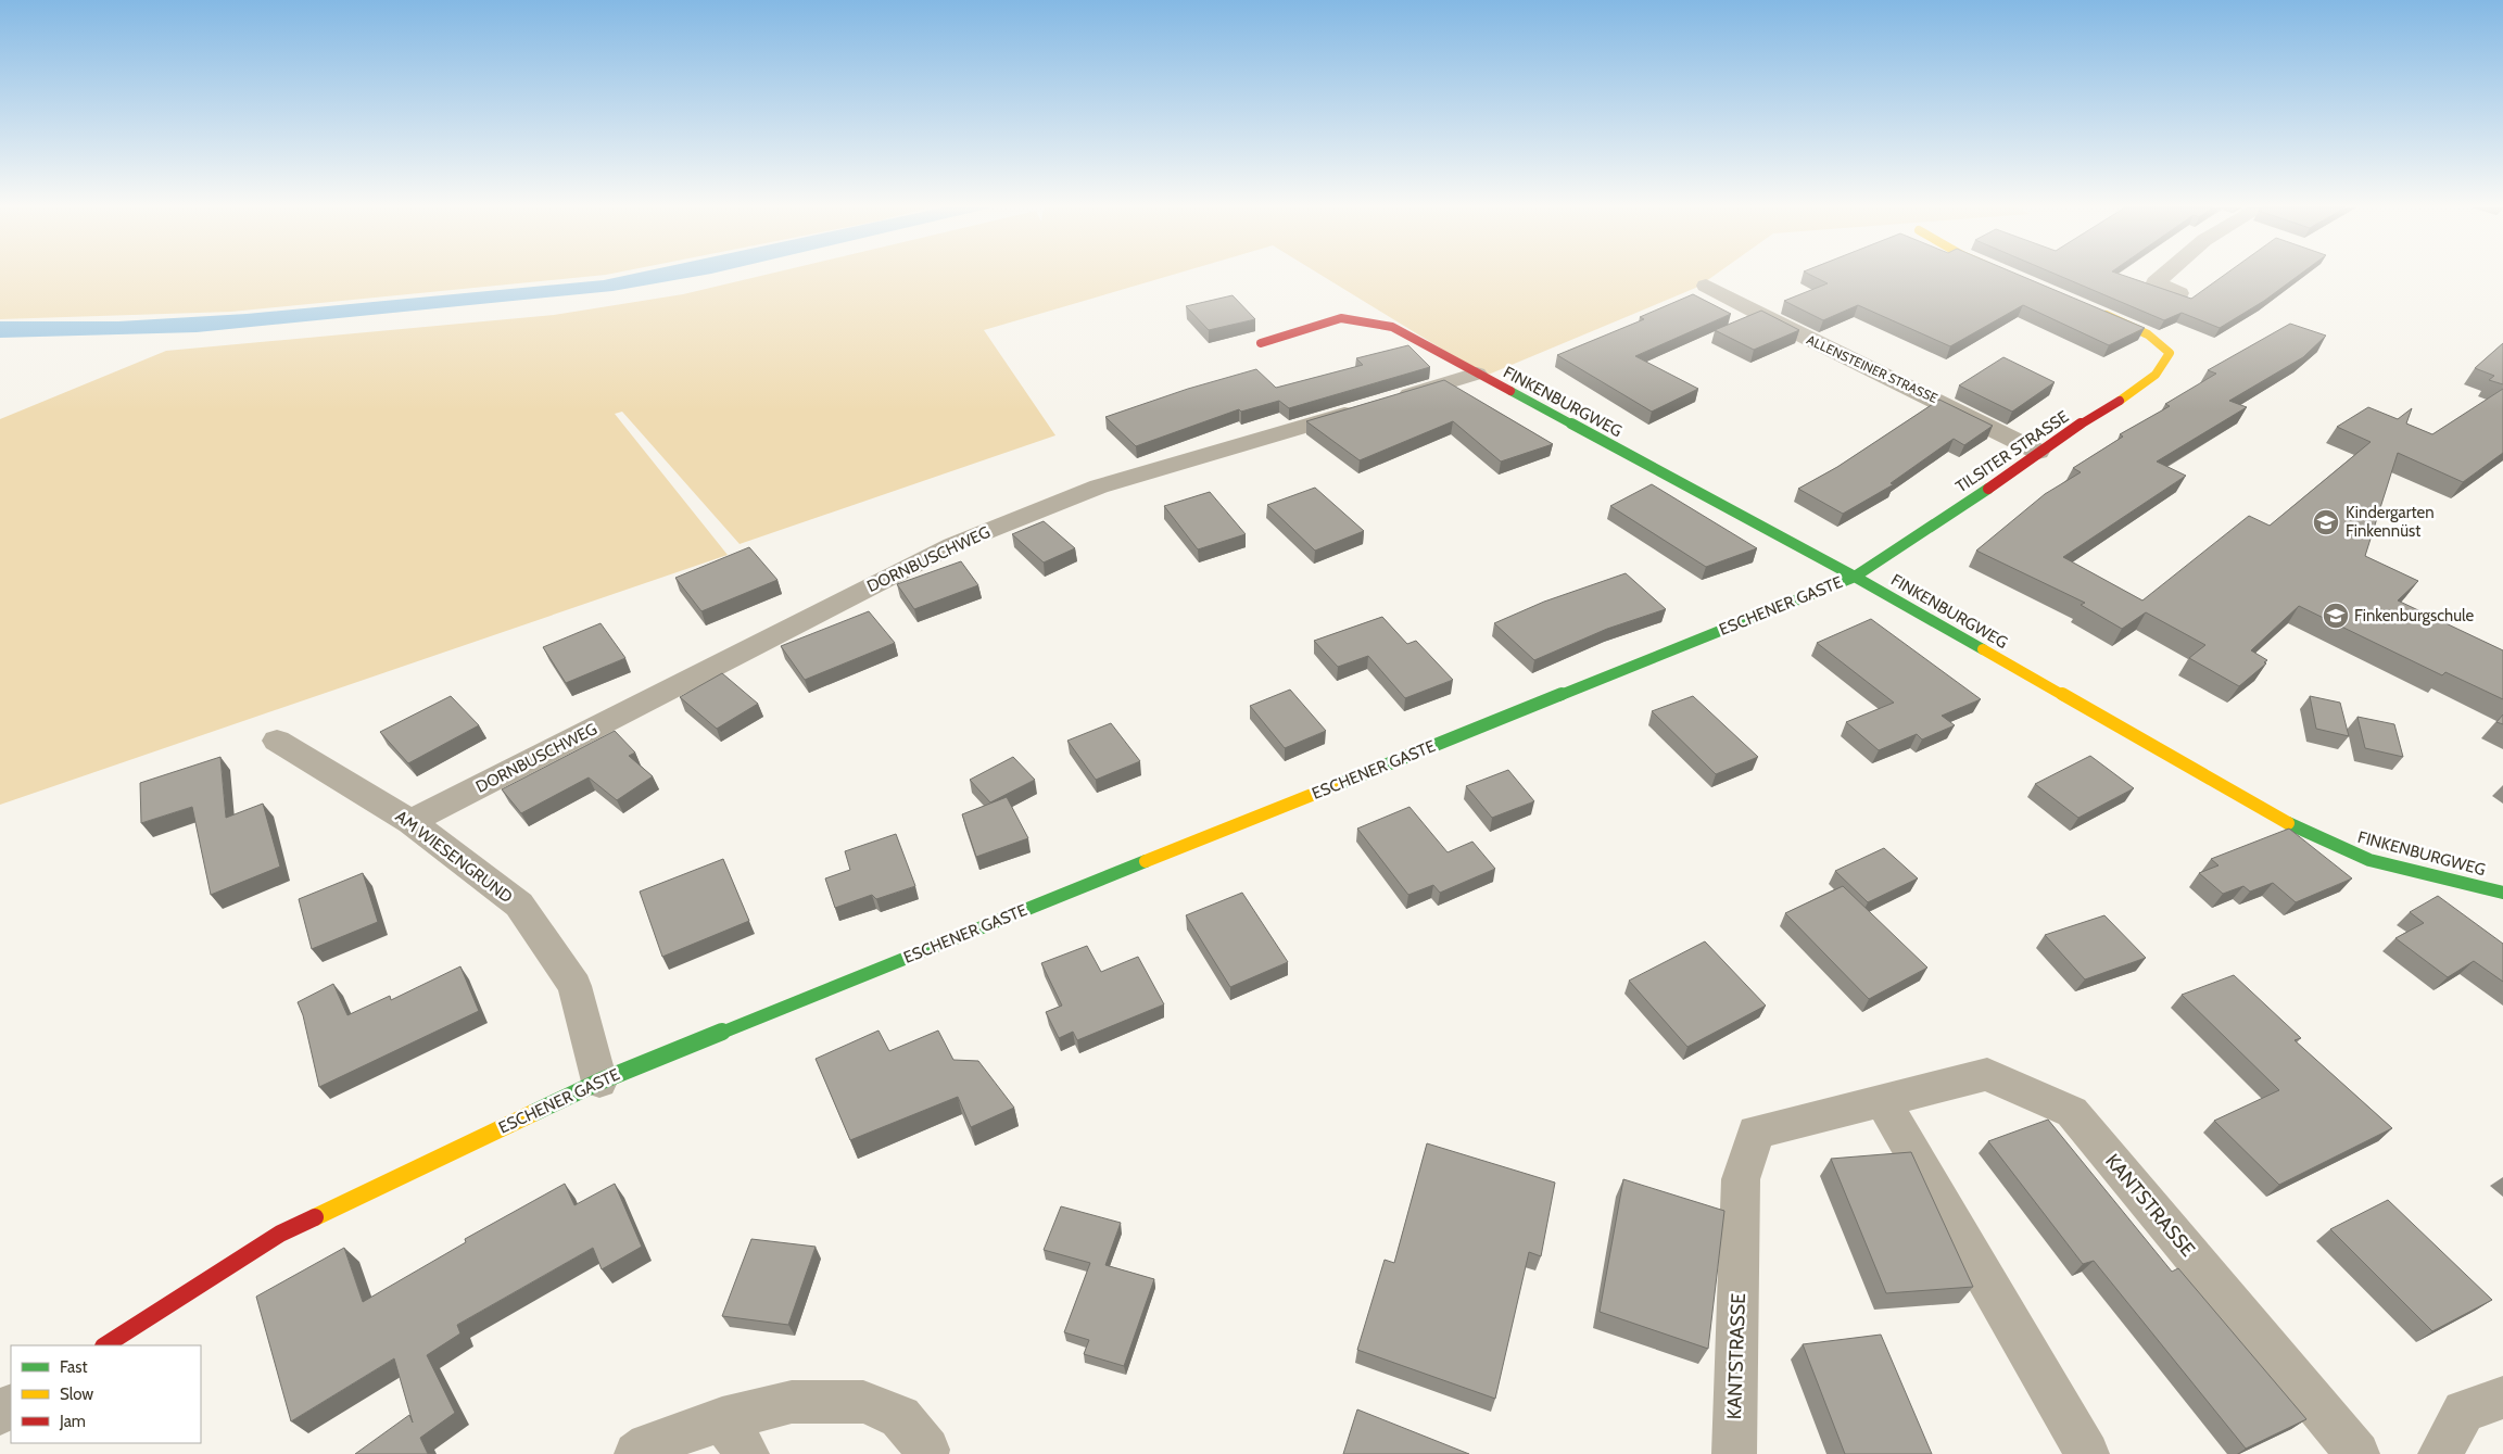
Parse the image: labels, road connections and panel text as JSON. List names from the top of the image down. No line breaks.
{"streets":{"street":["ALLENSTEINER STRASSE","FINKENBURGWEG","TILSITER STRASSE","DORNBUSCHWEG","ESCHENER GASTE","AM WIESENGRUND","KANTSTRASSE"]},"crossings":[["ALLENSTEINER STRASSE","TILSITER STRASSE"],["FINKENBURGWEG","TILSITER STRASSE"],["FINKENBURGWEG","DORNBUSCHWEG"],["FINKENBURGWEG","ESCHENER GASTE"],["TILSITER STRASSE","ESCHENER GASTE"],["DORNBUSCHWEG","AM WIESENGRUND"],["ESCHENER GASTE","AM WIESENGRUND"]],"places":{"school or university":["Kindergarten Finkennüst","Finkenburgschule"]},"legend":["Fast","Slow","Jam"]}
